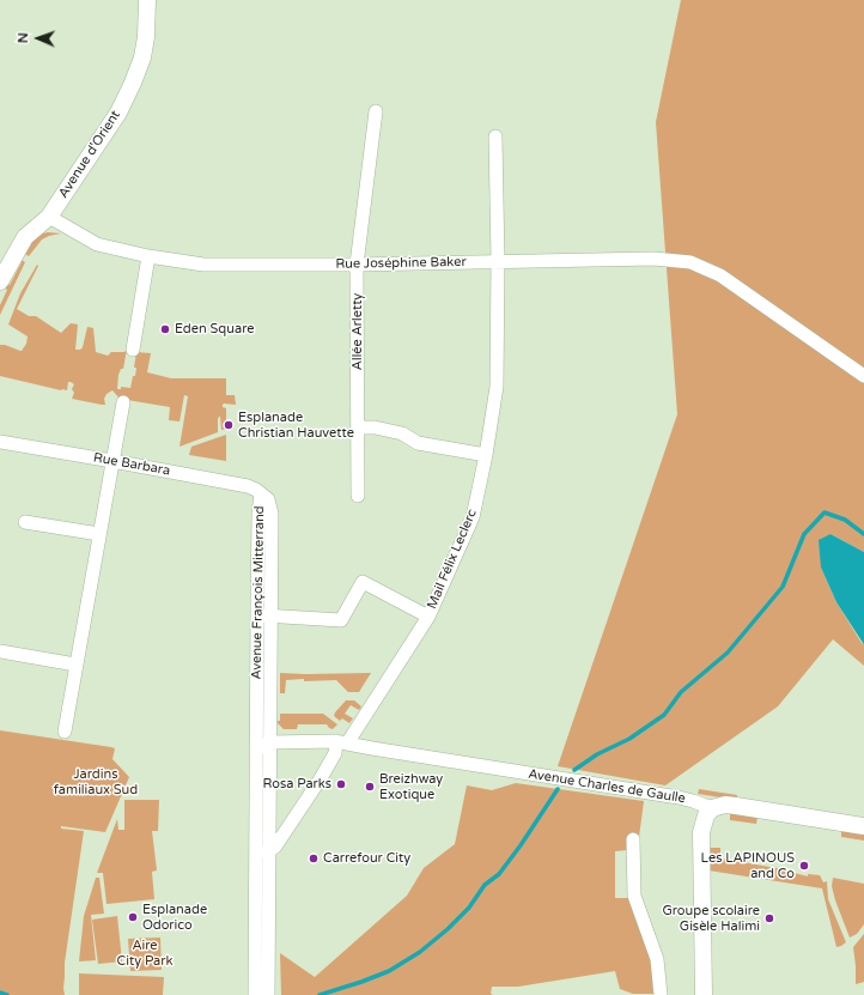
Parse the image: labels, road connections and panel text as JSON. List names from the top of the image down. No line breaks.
{"streets":{"street":["Avenue d'Orient","Rue Joséphine Baker","Allée Arletty","Rue Barbara","Mail Félix Leclerc","Avenue François Mitterrand","Avenue Charles de Gaulle"]},"crossings":[["Avenue d'Orient","Rue Joséphine Baker"],["Rue Joséphine Baker","Allée Arletty"],["Rue Joséphine Baker","Mail Félix Leclerc"],["Rue Barbara","Avenue François Mitterrand"],["Mail Félix Leclerc","Avenue François Mitterrand"],["Mail Félix Leclerc","Avenue Charles de Gaulle"]],"parks":["Jardins familiaux Sud","Aire City Park"],"places":["Eden Square","Esplanade Christian Hauvette","Rosa Parks","Breizhway Exotique","Carrefour City","Les LAPINOUS and Co","Esplanade Odorico","Groupe scolaire Gisèle Halimi"],"north":"left"}
